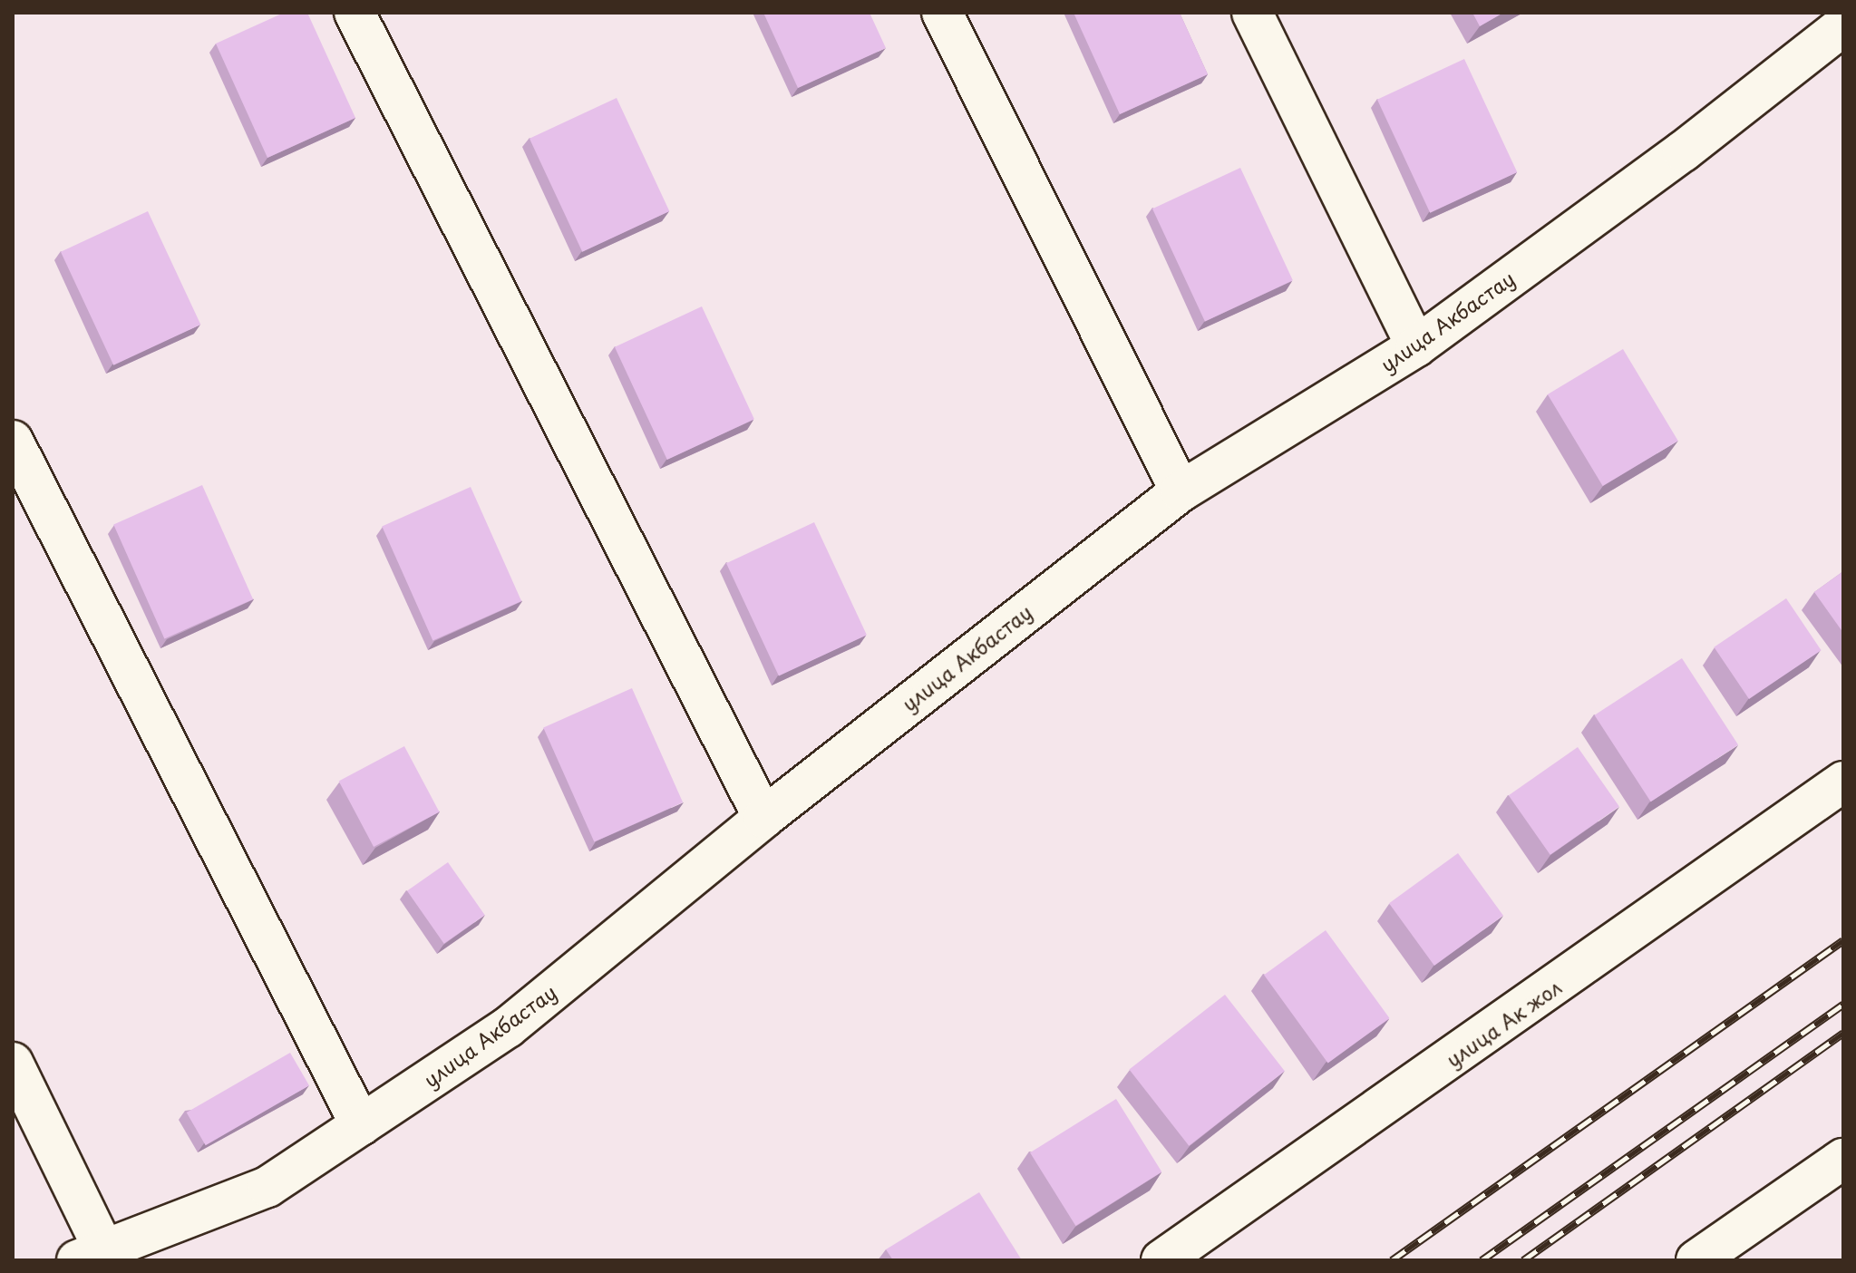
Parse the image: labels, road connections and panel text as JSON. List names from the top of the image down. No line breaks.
{"streets":{"street":["улица Акбастау","улица Ак жол"]}}
